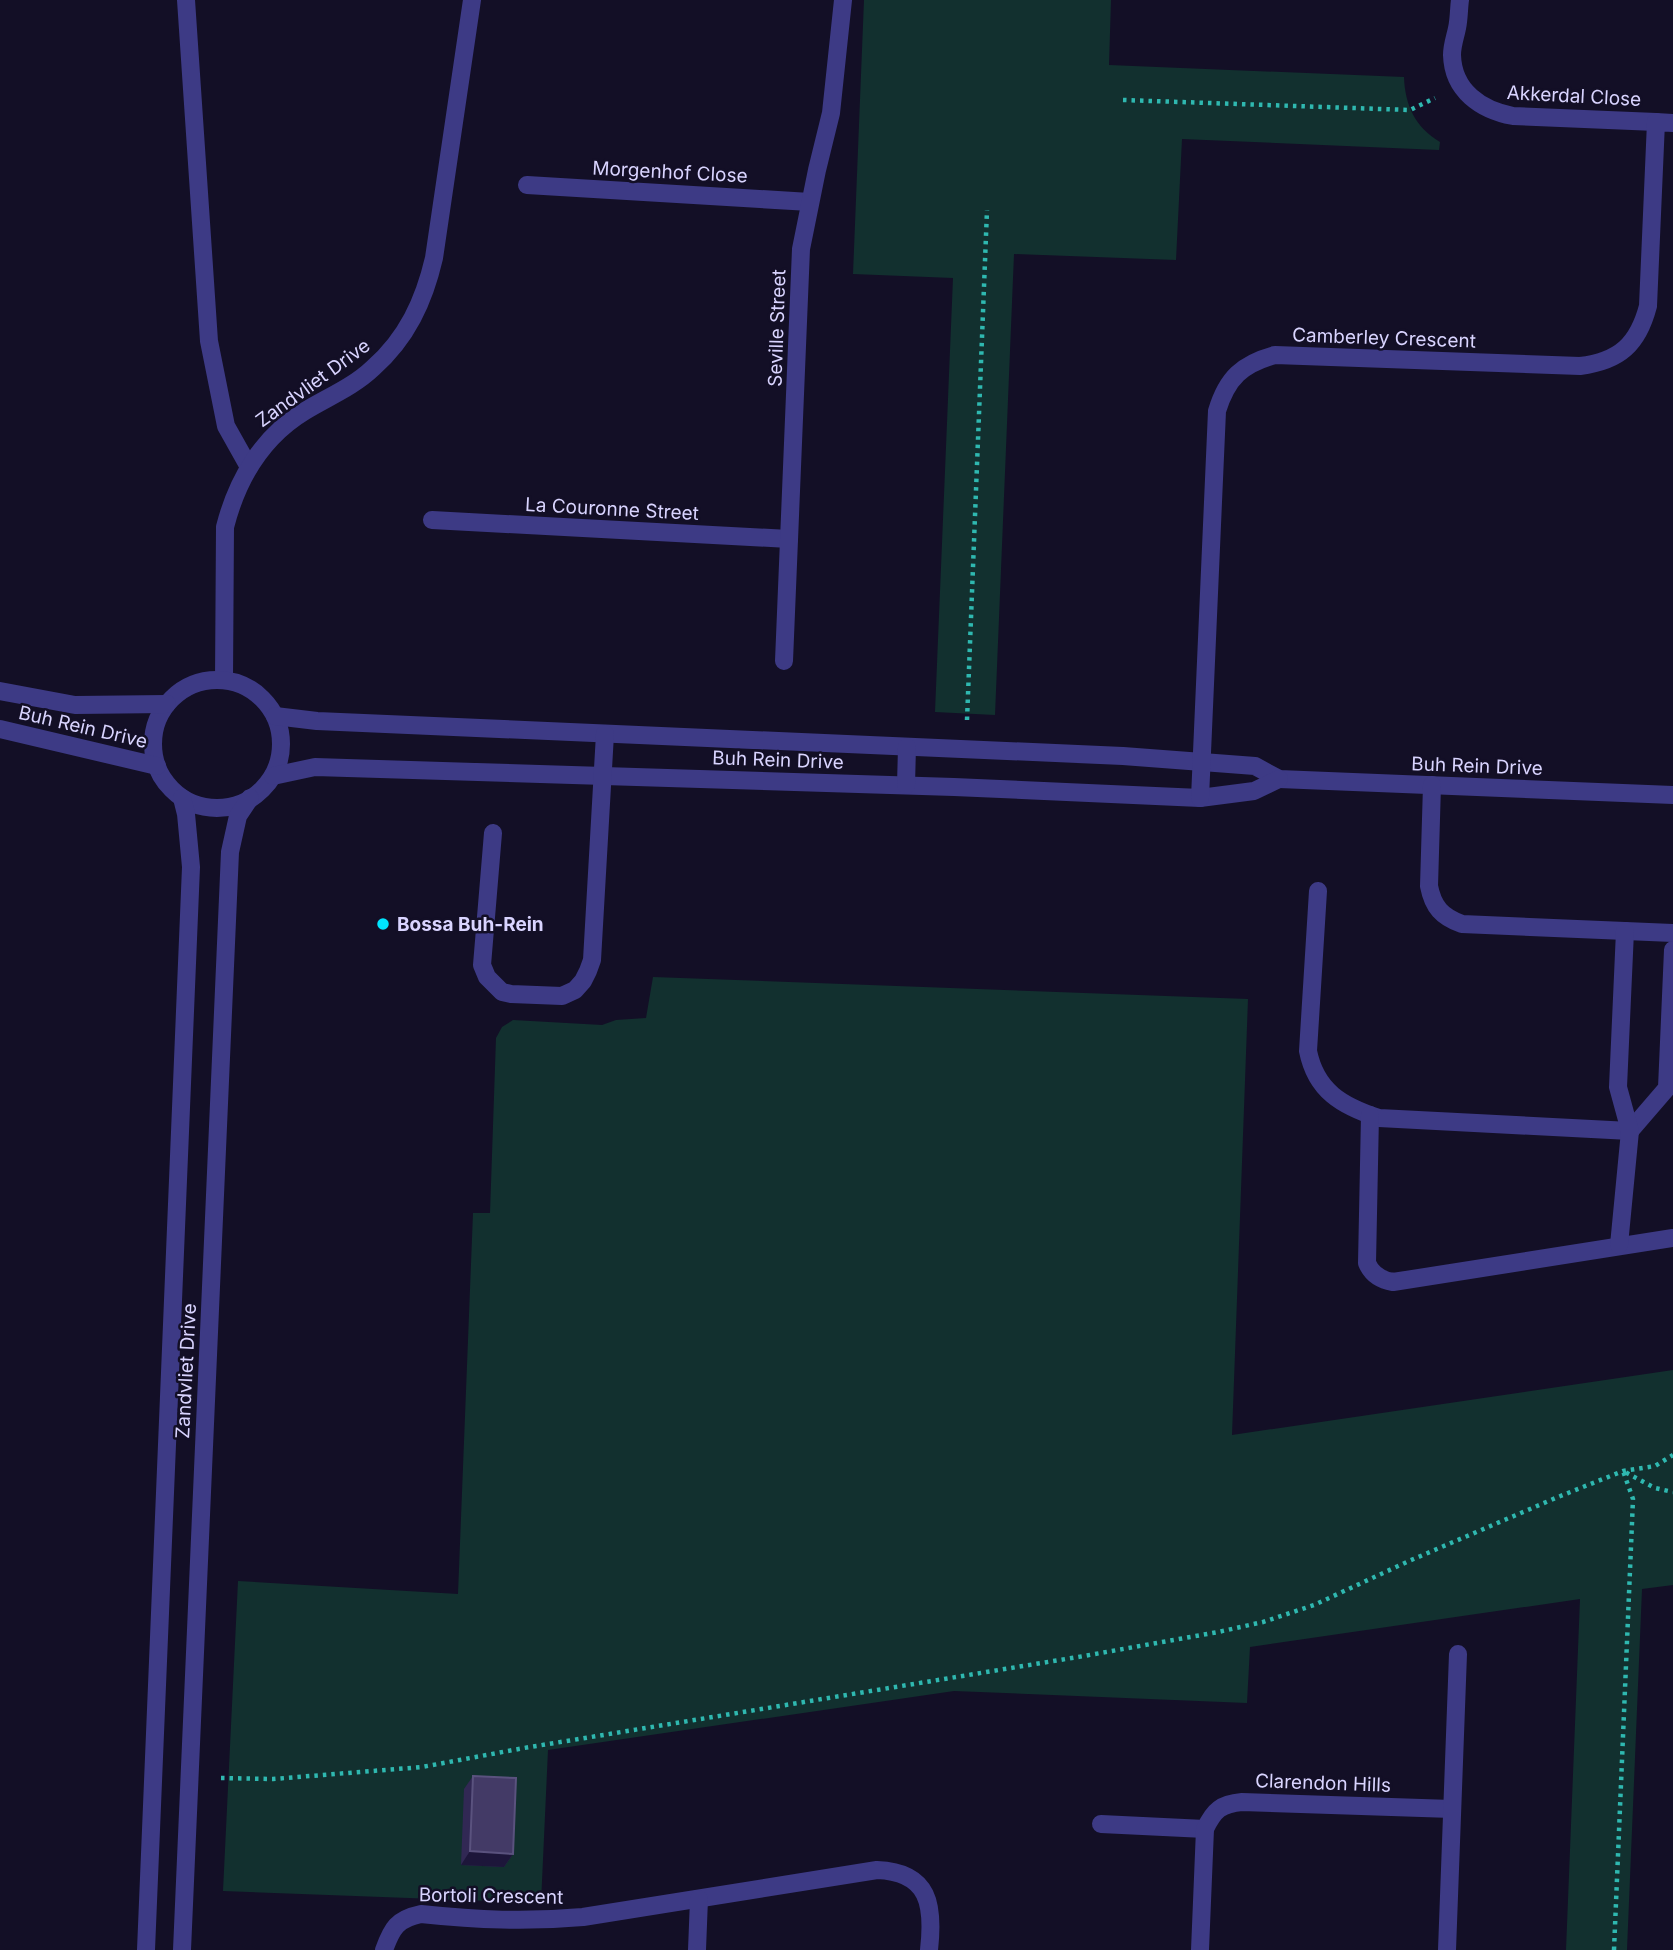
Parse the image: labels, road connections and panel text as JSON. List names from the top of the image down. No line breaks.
{"streets":{"street":["Akkerdal Close","Morgenhof Close","Seville Street","Camberley Crescent","Zandvliet Drive","La Couronne Street","Buh Rein Drive","Clarendon Hills","Bortoli Crescent"]},"crossings":[["Akkerdal Close","Camberley Crescent"],["Morgenhof Close","Seville Street"],["Seville Street","La Couronne Street"],["Camberley Crescent","Buh Rein Drive"],["Zandvliet Drive","Buh Rein Drive"]],"places":["Bossa Buh-Rein"]}
